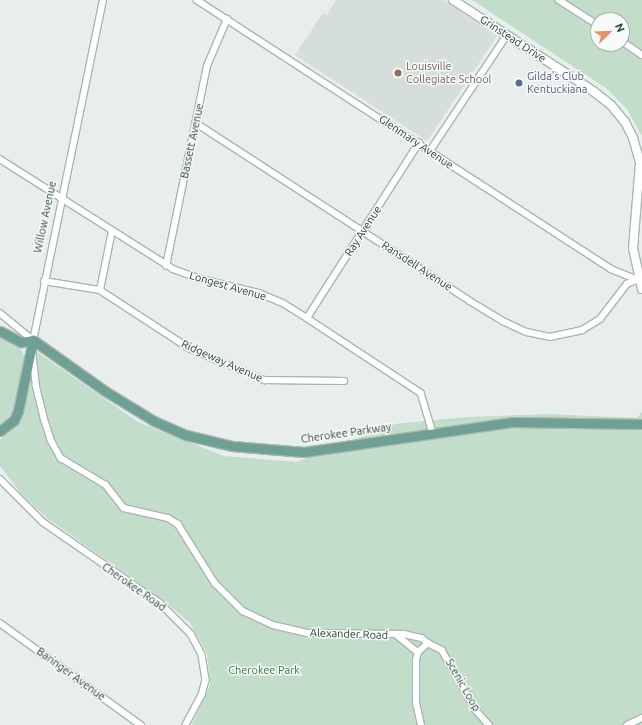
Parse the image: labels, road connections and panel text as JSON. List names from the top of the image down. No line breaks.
{"streets":{"main road":["Grinstead Drive","Willow Avenue","Cherokee Parkway"],"street":["Bassett Avenue","Glenmary Avenue","Ray Avenue","Ransdell Avenue","Longest Avenue","Ridgeway Avenue","Cherokee Road","Alexander Road","Baringer Avenue","Scenic Loop"]},"crossings":[["Grinstead Drive","Glenmary Avenue"],["Grinstead Drive","Ransdell Avenue"],["Bassett Avenue","Glenmary Avenue"],["Bassett Avenue","Ransdell Avenue"],["Bassett Avenue","Longest Avenue"],["Glenmary Avenue","Ray Avenue"],["Glenmary Avenue","Ransdell Avenue"],["Willow Avenue","Longest Avenue"],["Willow Avenue","Ridgeway Avenue"],["Willow Avenue","Cherokee Parkway"],["Willow Avenue","Alexander Road"],["Ray Avenue","Ransdell Avenue"],["Ray Avenue","Longest Avenue"],["Longest Avenue","Cherokee Parkway"],["Cherokee Parkway","Alexander Road"],["Alexander Road","Scenic Loop"]],"parks":["Cherokee Park"],"places":["Louisville Collegiate School","Gilda's Club Kentuckiana"],"north":"top right"}
